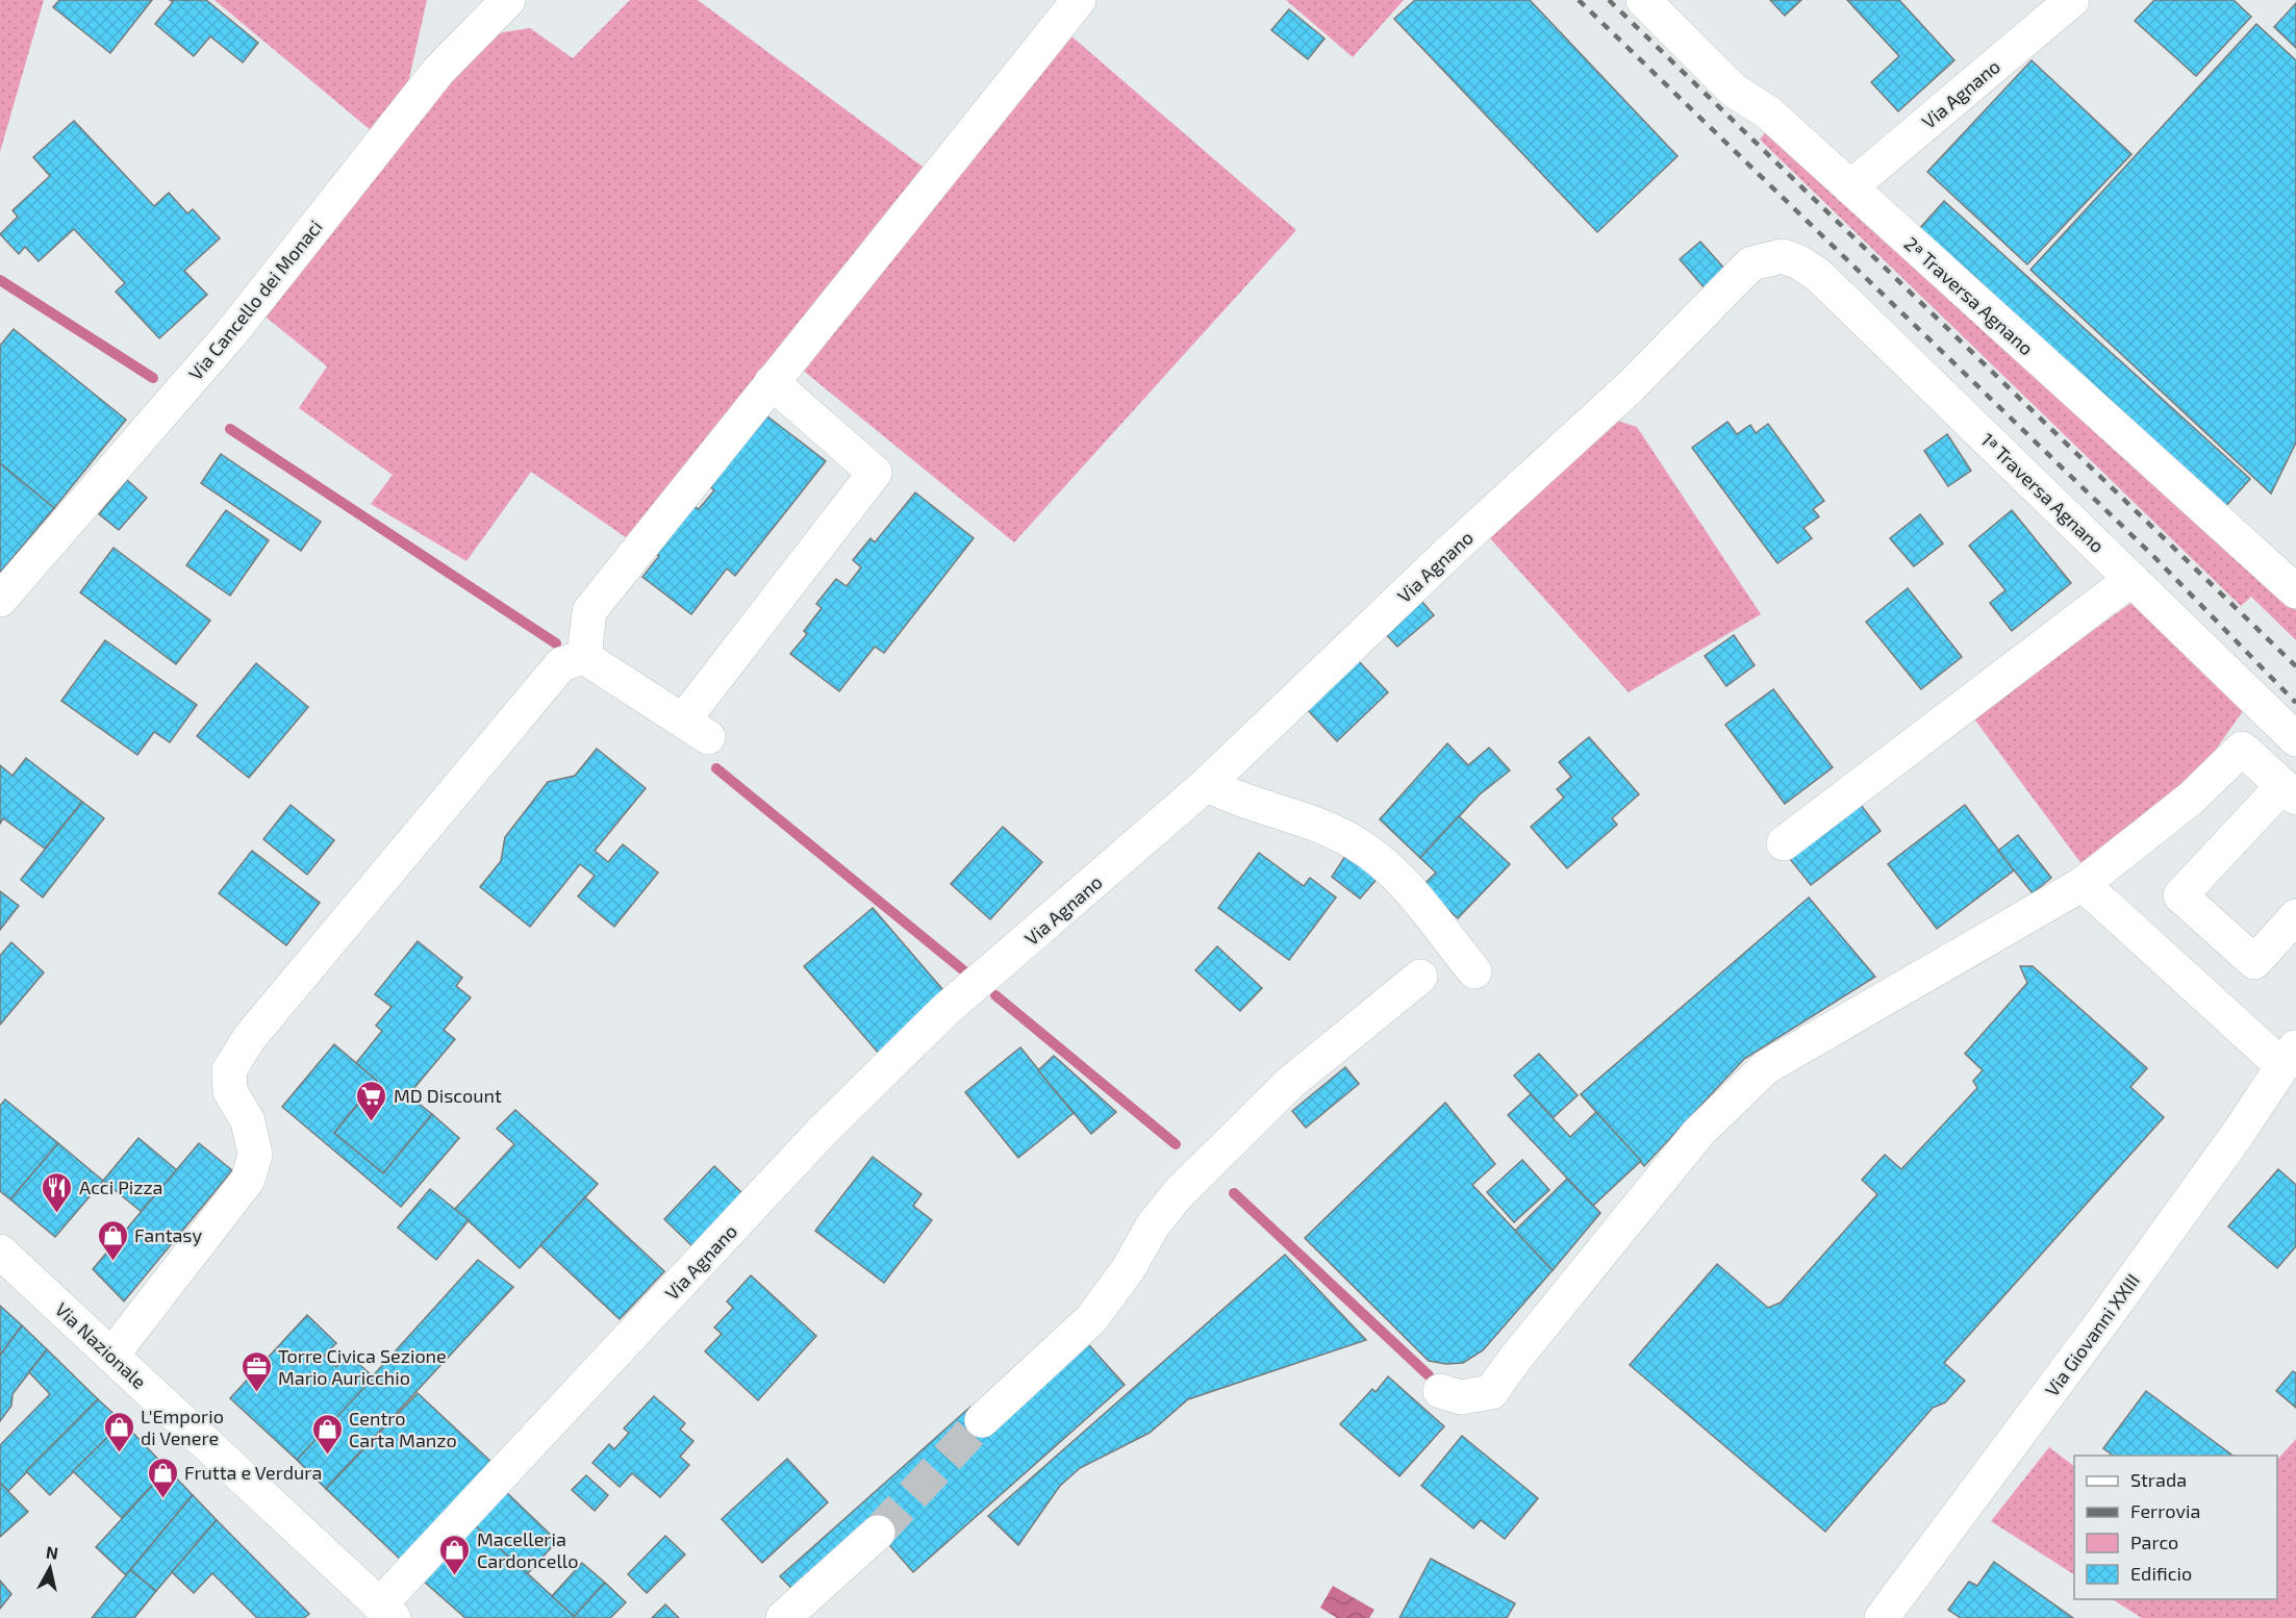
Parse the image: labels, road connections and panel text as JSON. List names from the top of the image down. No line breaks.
{"streets":{"street":["Via Agnano","2ª Traversa Agnano","Via Cancello dei Monaci","1ª Traversa Agnano","Via Giovanni XXIII","Via Nazionale"]},"crossings":[["Via Agnano","2ª Traversa Agnano"],["Via Agnano","1ª Traversa Agnano"],["Via Agnano","Via Nazionale"]],"places":{"supermarket":["MD Discount"],"restaurant":["Acci Pizza"],"shop":["Fantasy","L'Emporio di Venere","Centro Carta Manzo","Frutta e Verdura","Macelleria Cardoncello"],"office":["Torre Civica Sezione Mario Auricchio"]},"legend":["Strada","Ferrovia","Parco","Edificio"],"north":"top"}
